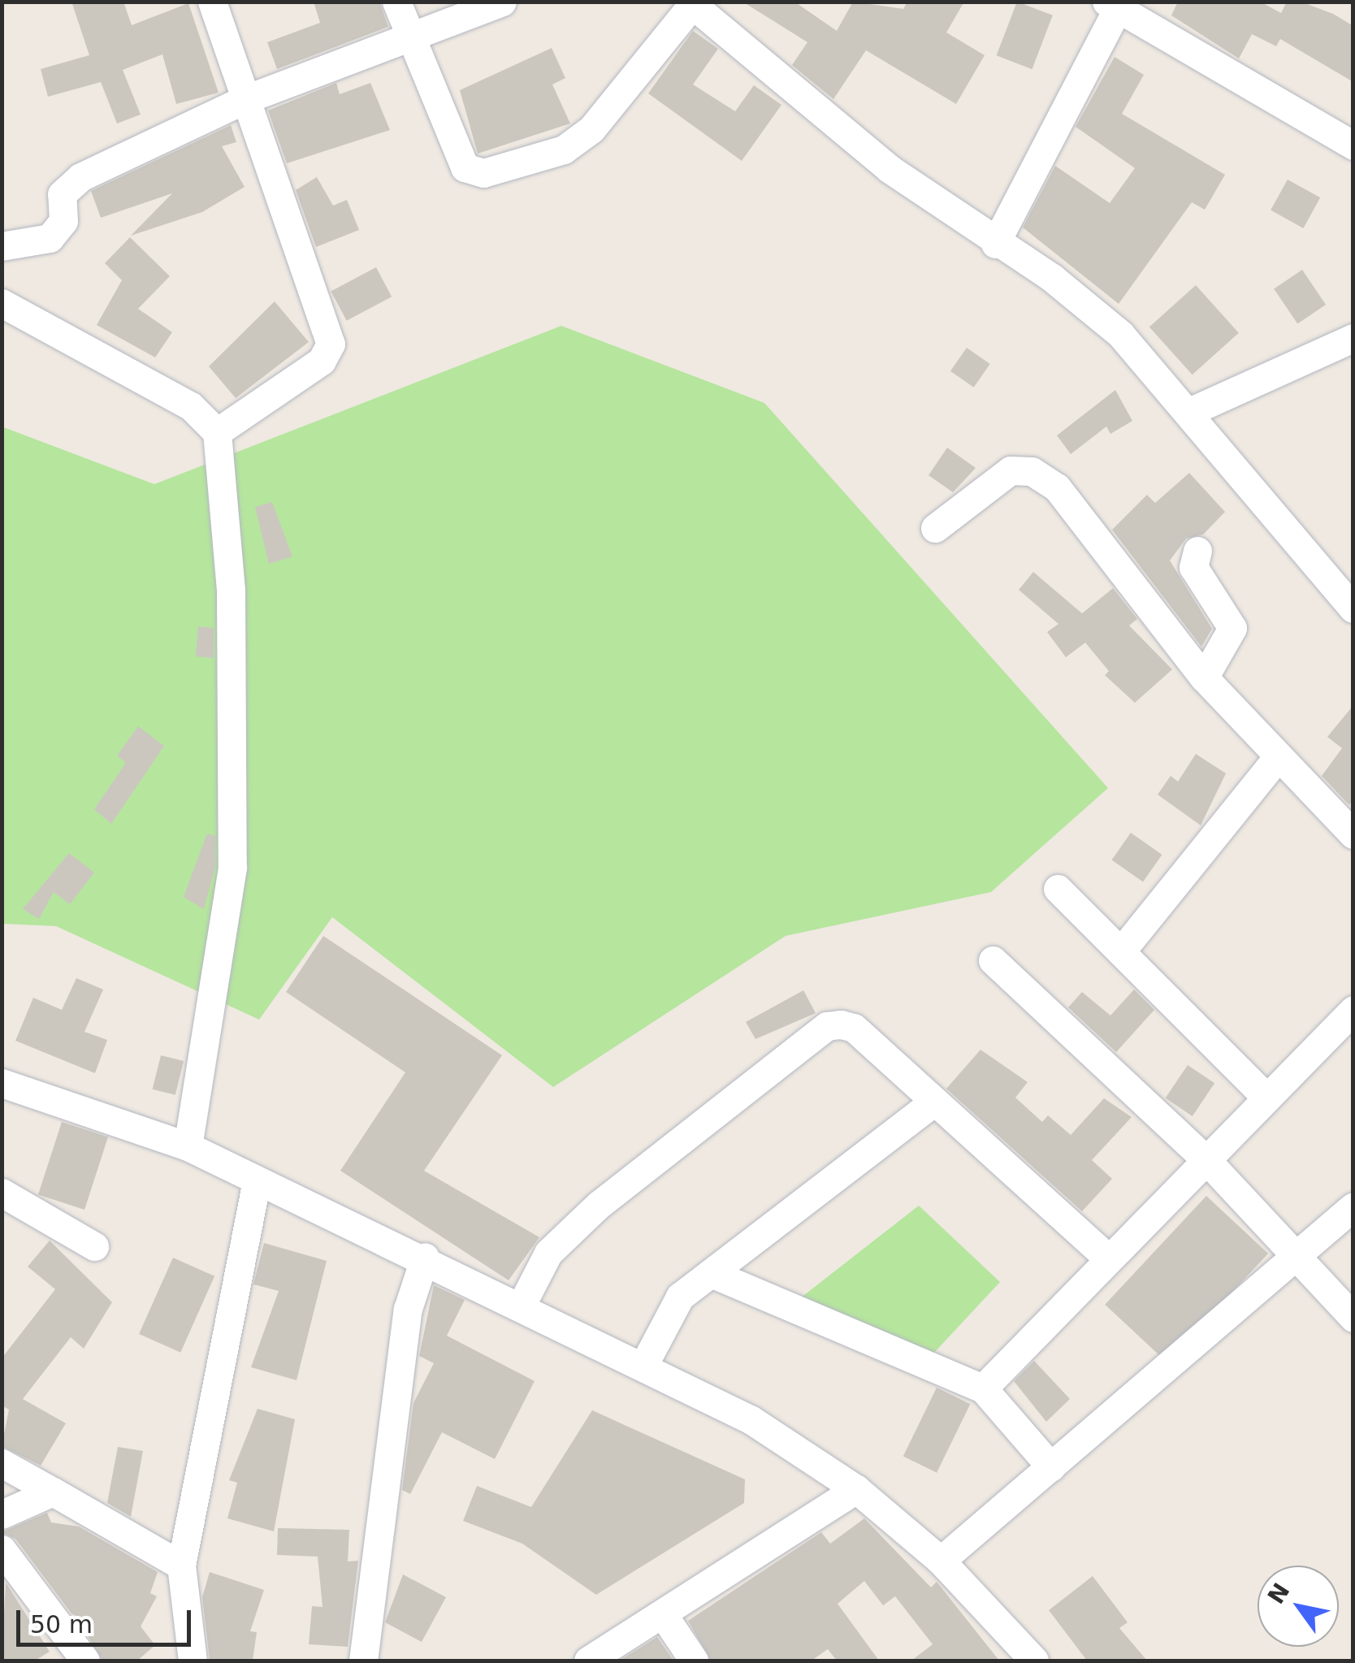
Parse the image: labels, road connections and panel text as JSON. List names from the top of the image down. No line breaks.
{"scale_bar":"50 m","north":"top left"}
